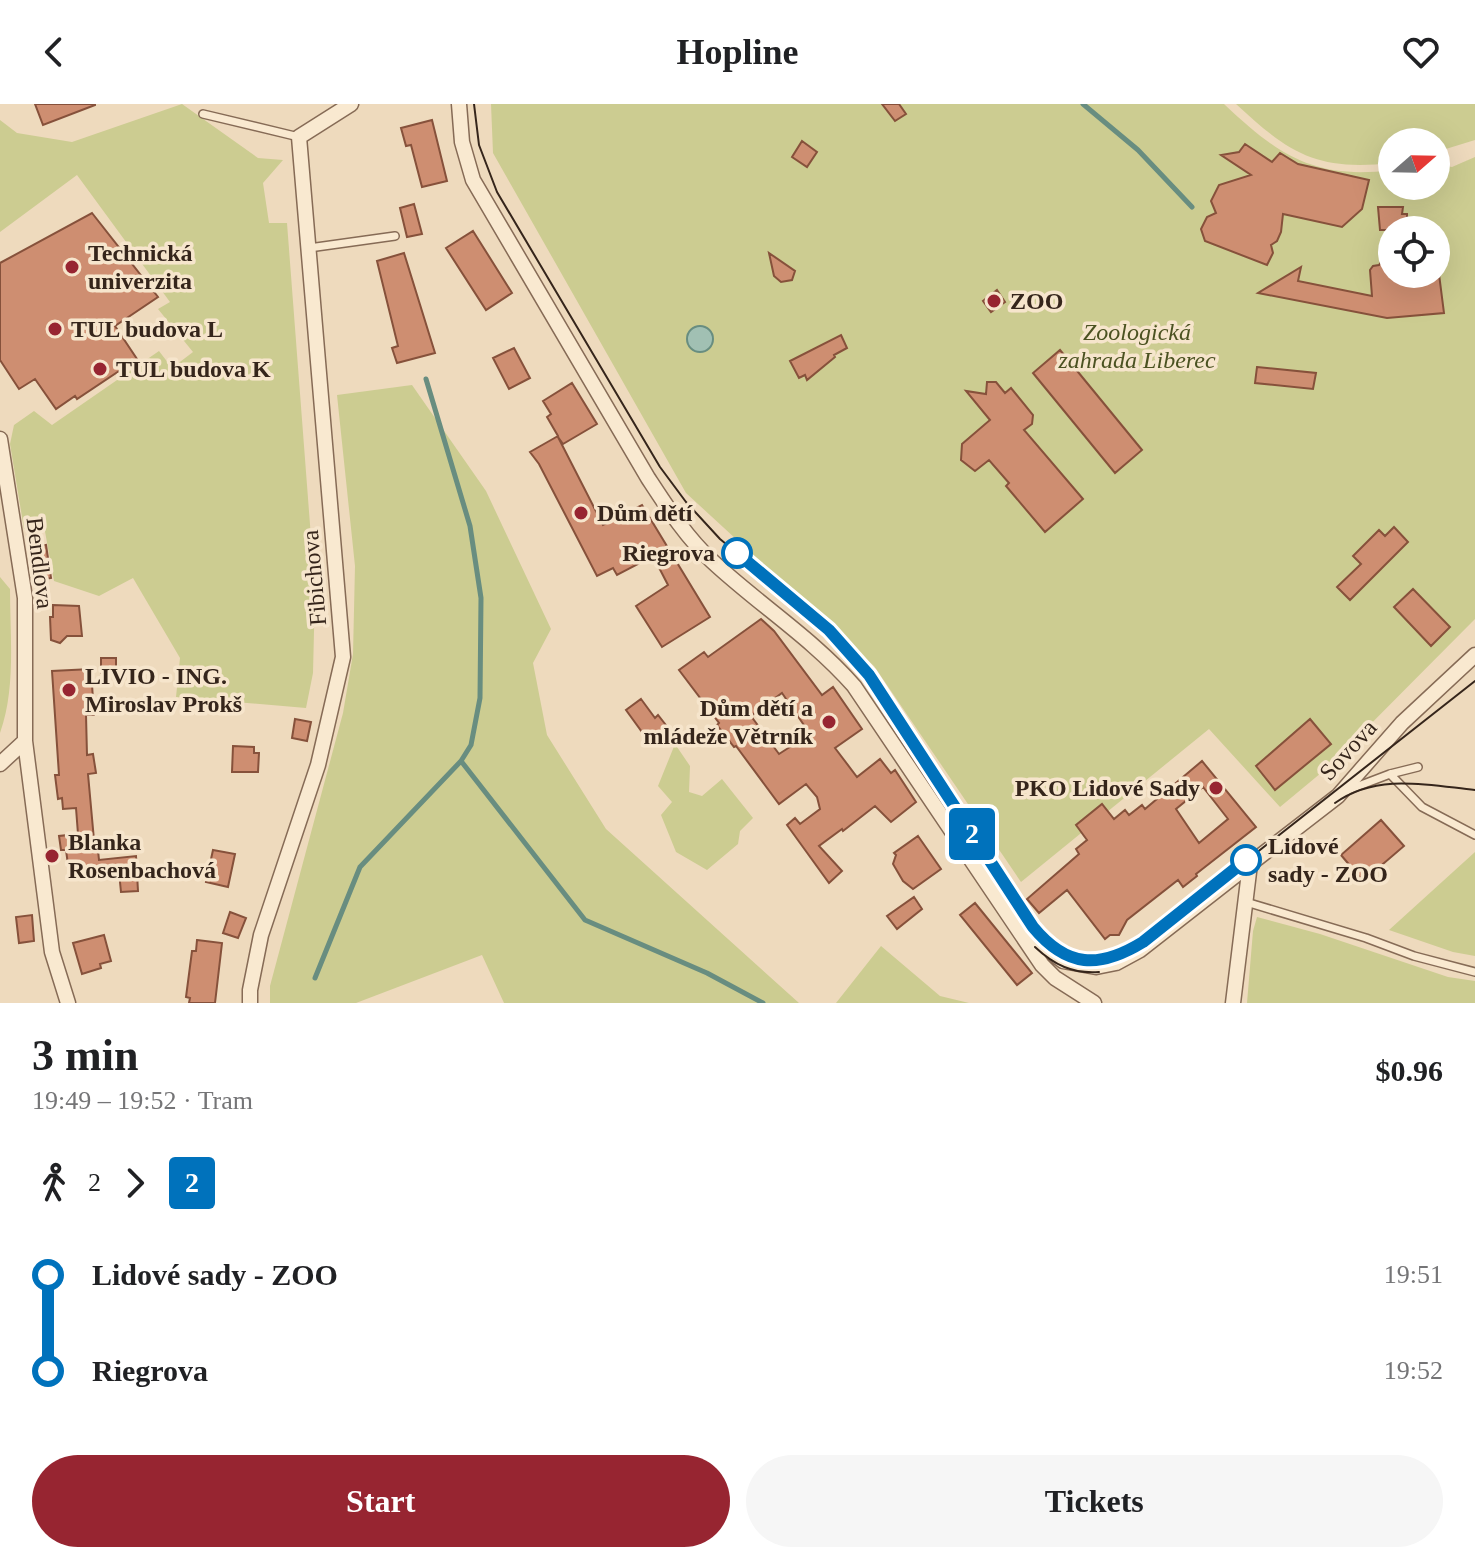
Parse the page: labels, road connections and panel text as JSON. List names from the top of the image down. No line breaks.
{"streets":{"street":["Bendlova","Fibichova","Sovova"]},"parks":["Zoologická zahrada Liberec"],"places":["Technická univerzita","ZOO","TUL budova L","TUL budova K","Dům dětí","Riegrova","LIVIO - ING. Miroslav Prokš","Dům dětí a mládeže Větrník","PKO Lidové Sady","Blanka Rosenbachová","Lidové sady - ZOO"],"lines":["tram line 2"],"north":"right","page":{"header":"Hopline","on_map":"2","heading":["3 min","19:49 – 19:52 · Tram","$0.96"],"legs":["2","2"],"list":[{"name":"Lidové sady - ZOO","value":"19:51"},{"name":"Riegrova","value":"19:52"}],"buttons":["Start","Tickets"]}}
